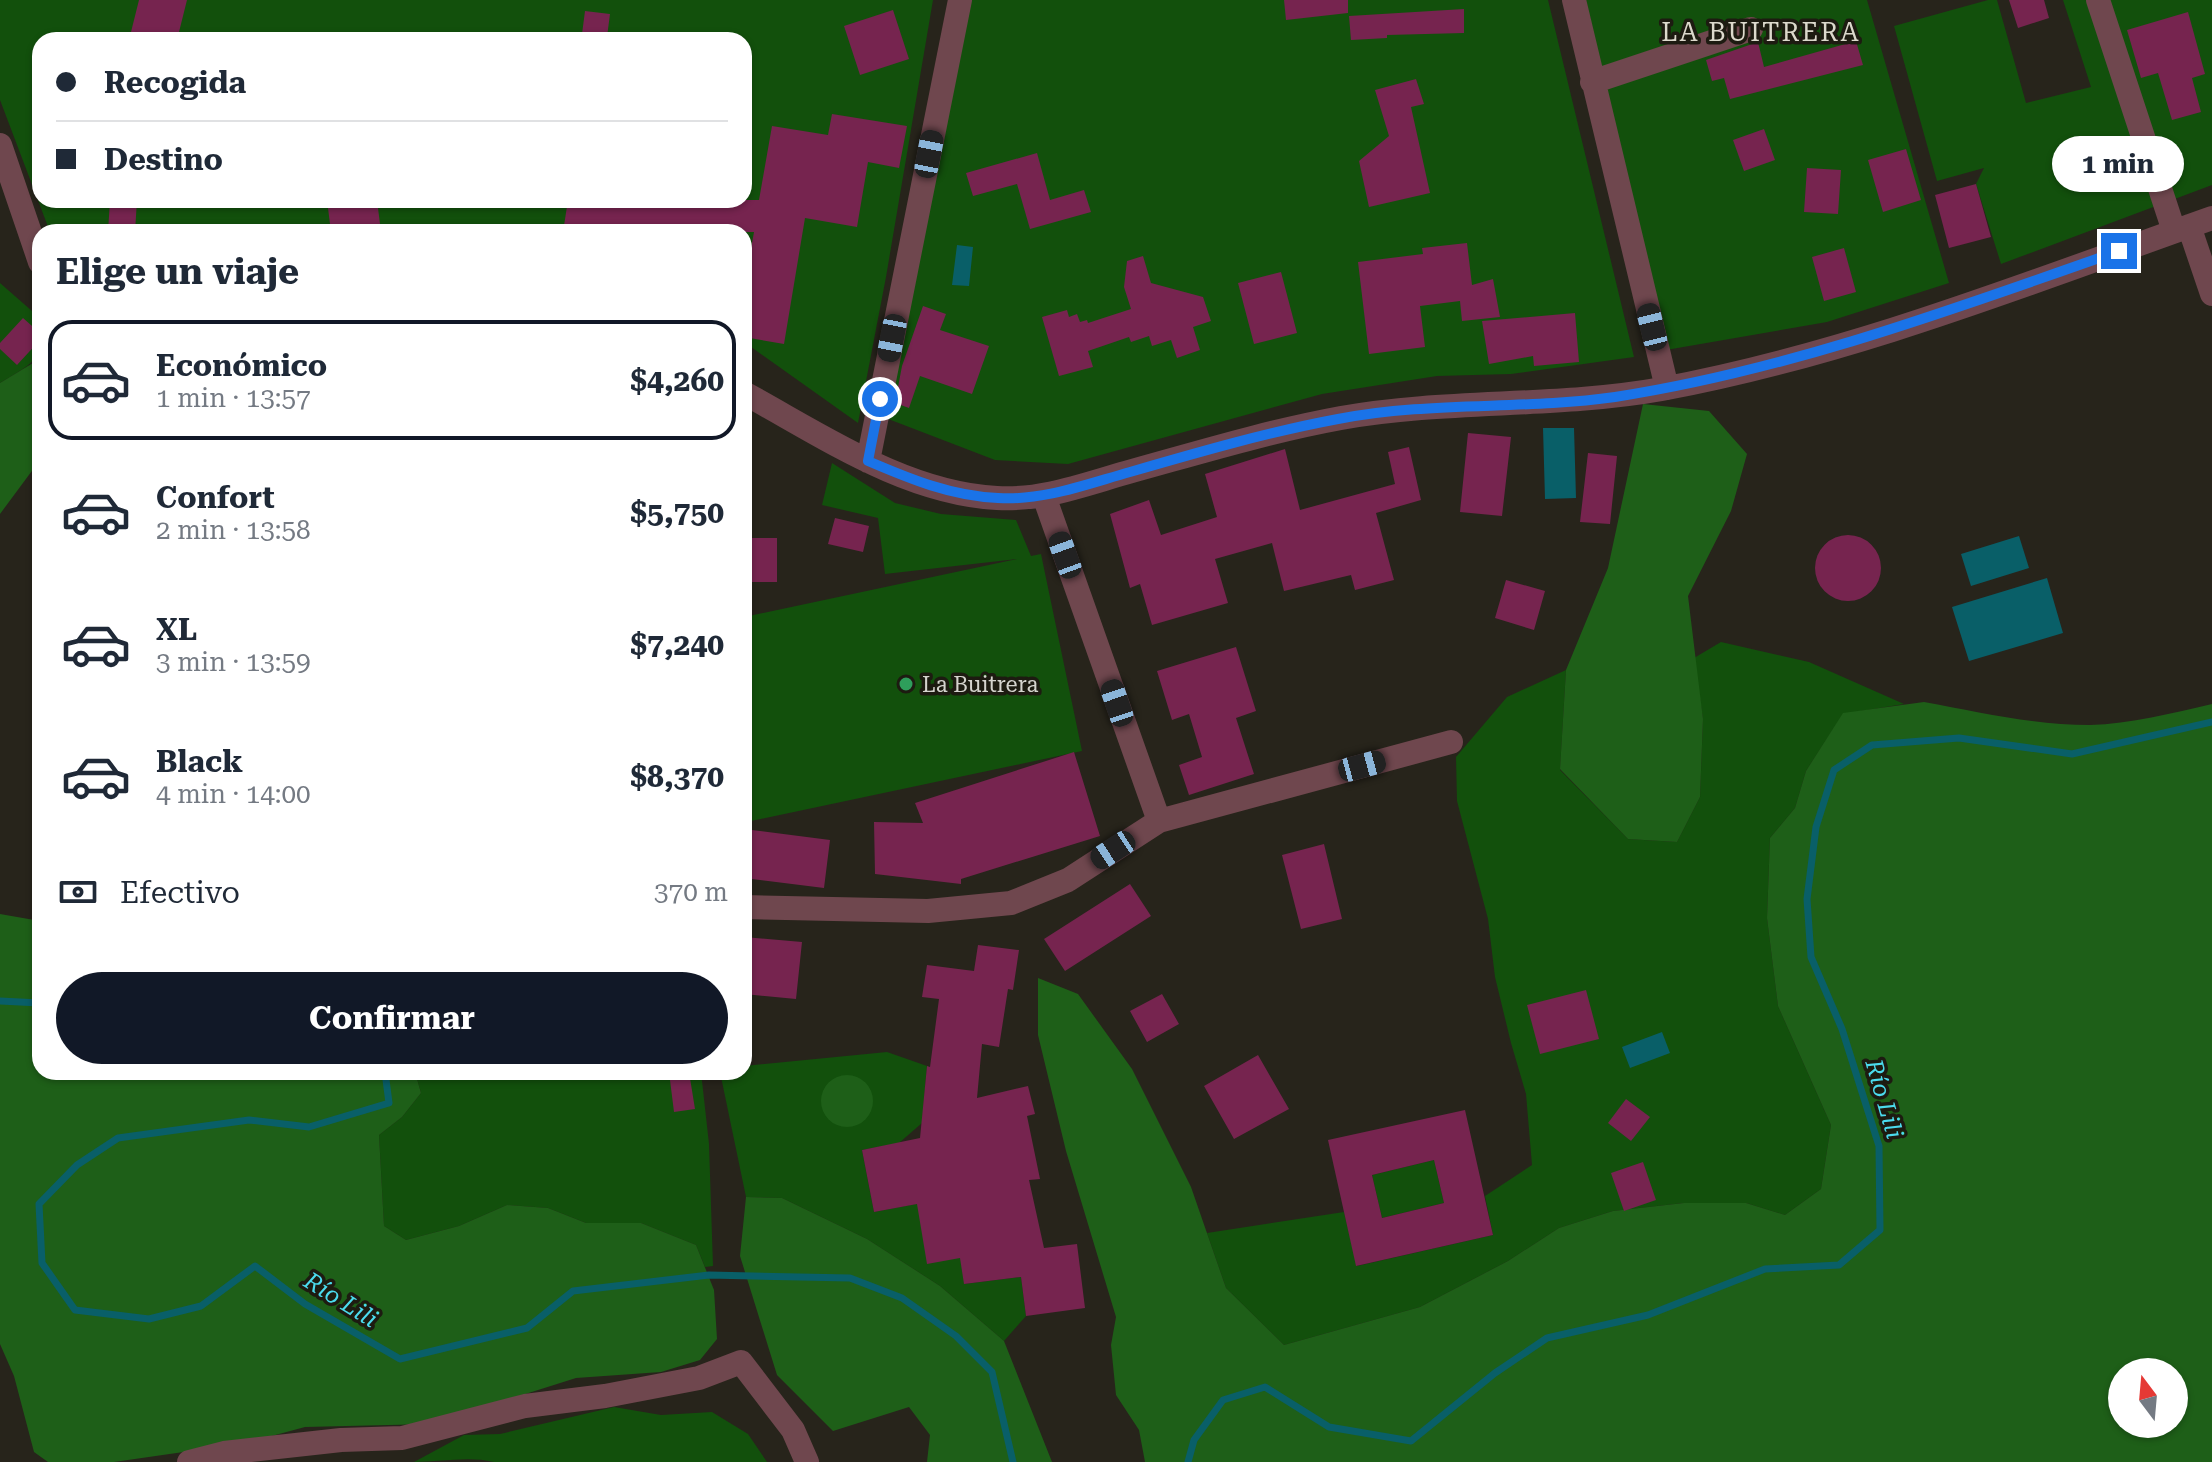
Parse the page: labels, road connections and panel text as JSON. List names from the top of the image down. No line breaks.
{"districts":["LA BUITRERA"],"water":["Río Lili"],"places":["La Buitrera"],"north":"top","page":{"banner":["Recogida","Destino"],"bubble":"1 min","heading":"Elige un viaje","list":[{"name":"Económico","note":"1 min · 13:57","value":"$4,260"},{"name":"Confort","note":"2 min · 13:58","value":"$5,750"},{"name":"XL","note":"3 min · 13:59","value":"$7,240"},{"name":"Black","note":"4 min · 14:00","value":"$8,370"}],"pay":["Efectivo","370 m"],"buttons":"Confirmar"}}
